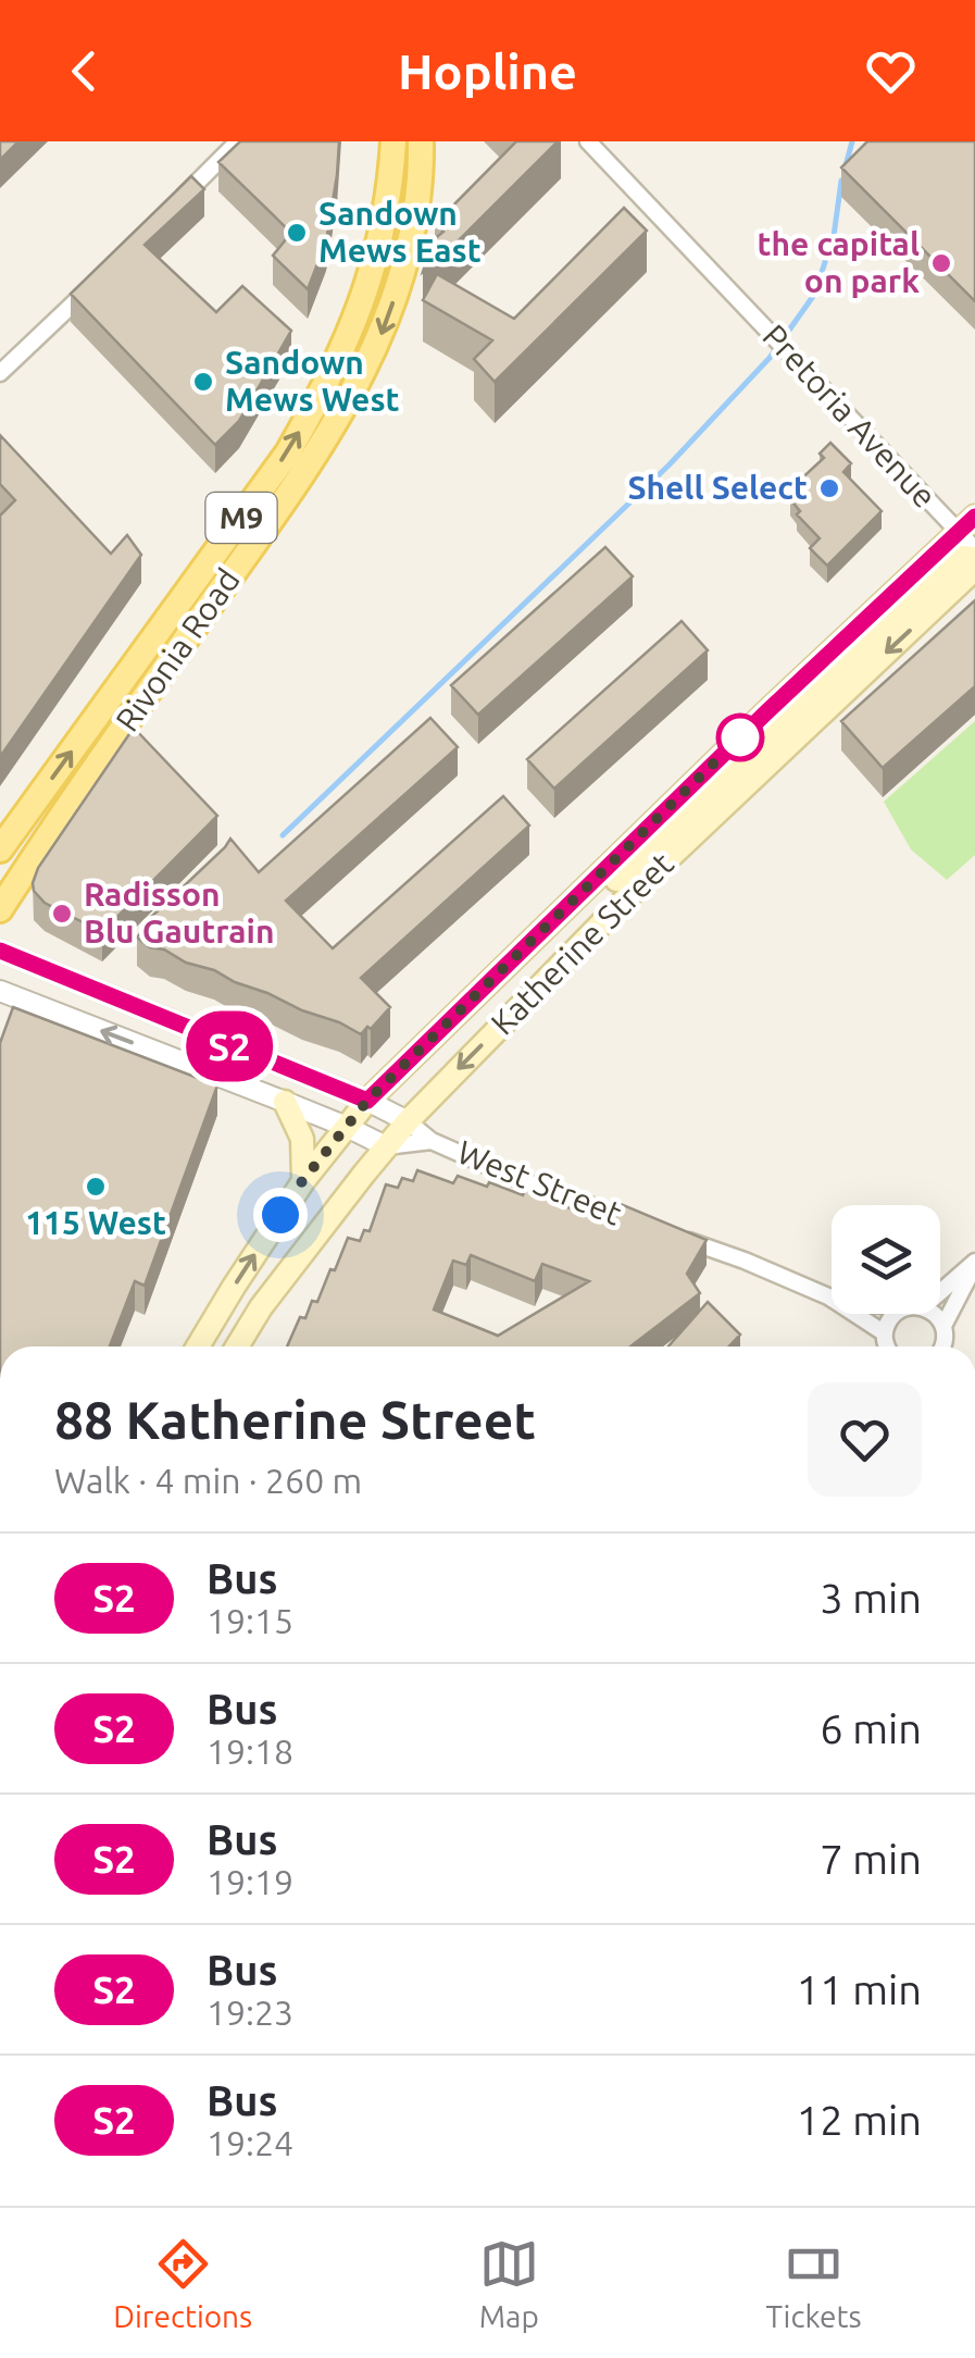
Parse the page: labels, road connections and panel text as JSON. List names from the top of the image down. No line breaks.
{"streets":{"main road":["M9","Rivonia Road","Katherine Street"],"street":["Pretoria Avenue","West Street"]},"crossings":[["Pretoria Avenue","Katherine Street"],["Katherine Street","West Street"]],"places":["Sandown Mews East","the capital on park","Sandown Mews West","Shell Select","Radisson Blu Gautrain","115 West"],"lines":["bus line S2"],"page":{"header":"Hopline","on_map":"S2","heading":["88 Katherine Street","Walk · 4 min · 260 m"],"list":[{"mark":"S2","name":"Bus","note":"19:15","value":"3 min"},{"mark":"S2","name":"Bus","note":"19:18","value":"6 min"},{"mark":"S2","name":"Bus","note":"19:19","value":"7 min"},{"mark":"S2","name":"Bus","note":"19:23","value":"11 min"},{"mark":"S2","name":"Bus","note":"19:24","value":"12 min"}],"tabs":["Directions","Map","Tickets"]}}
